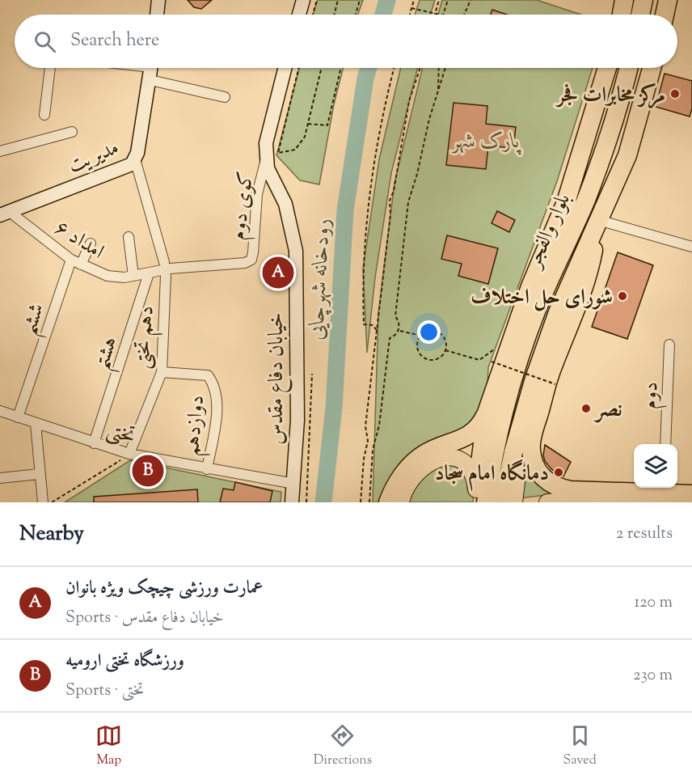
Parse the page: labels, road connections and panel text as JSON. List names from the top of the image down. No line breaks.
{"streets":{"highway":["بلوار والفجر"],"street":["مدیریت","کوی دوم","امداد ۶","ششم","دهم تختی","هشتم","خیابان دفاع مقدس","دوم","دوازدهم","تختی"]},"crossings":[["مدیریت","امداد ۶"],["مدیریت","دهم تختی"],["کوی دوم","امداد ۶"],["کوی دوم","دهم تختی"],["کوی دوم","خیابان دفاع مقدس"],["امداد ۶","ششم"],["امداد ۶","دهم تختی"],["امداد ۶","هشتم"],["ششم","تختی"],["دهم تختی","دوازدهم"],["دهم تختی","تختی"],["هشتم","تختی"],["خیابان دفاع مقدس","تختی"],["دوازدهم","تختی"]],"water":["رودخانه شهرچایی"],"parks":["پارک شهر"],"places":["مرکز مخابرات فجر","شورای حل اختلاف","نصر","دمانگاه امام سجاد"],"page":{"search":"Search here","pins":["A","B"],"heading":["Nearby","2 results"],"list":[{"mark":"A","name":"عمارت ورزشی چیچک ویژه بانوان","note":"Sports · خیابان دفاع مقدس","value":"120 m"},{"mark":"B","name":"ورزشگاه تختی ارومیه","note":"Sports · تختی","value":"230 m"}],"nav":["Map","Directions","Saved"]}}
